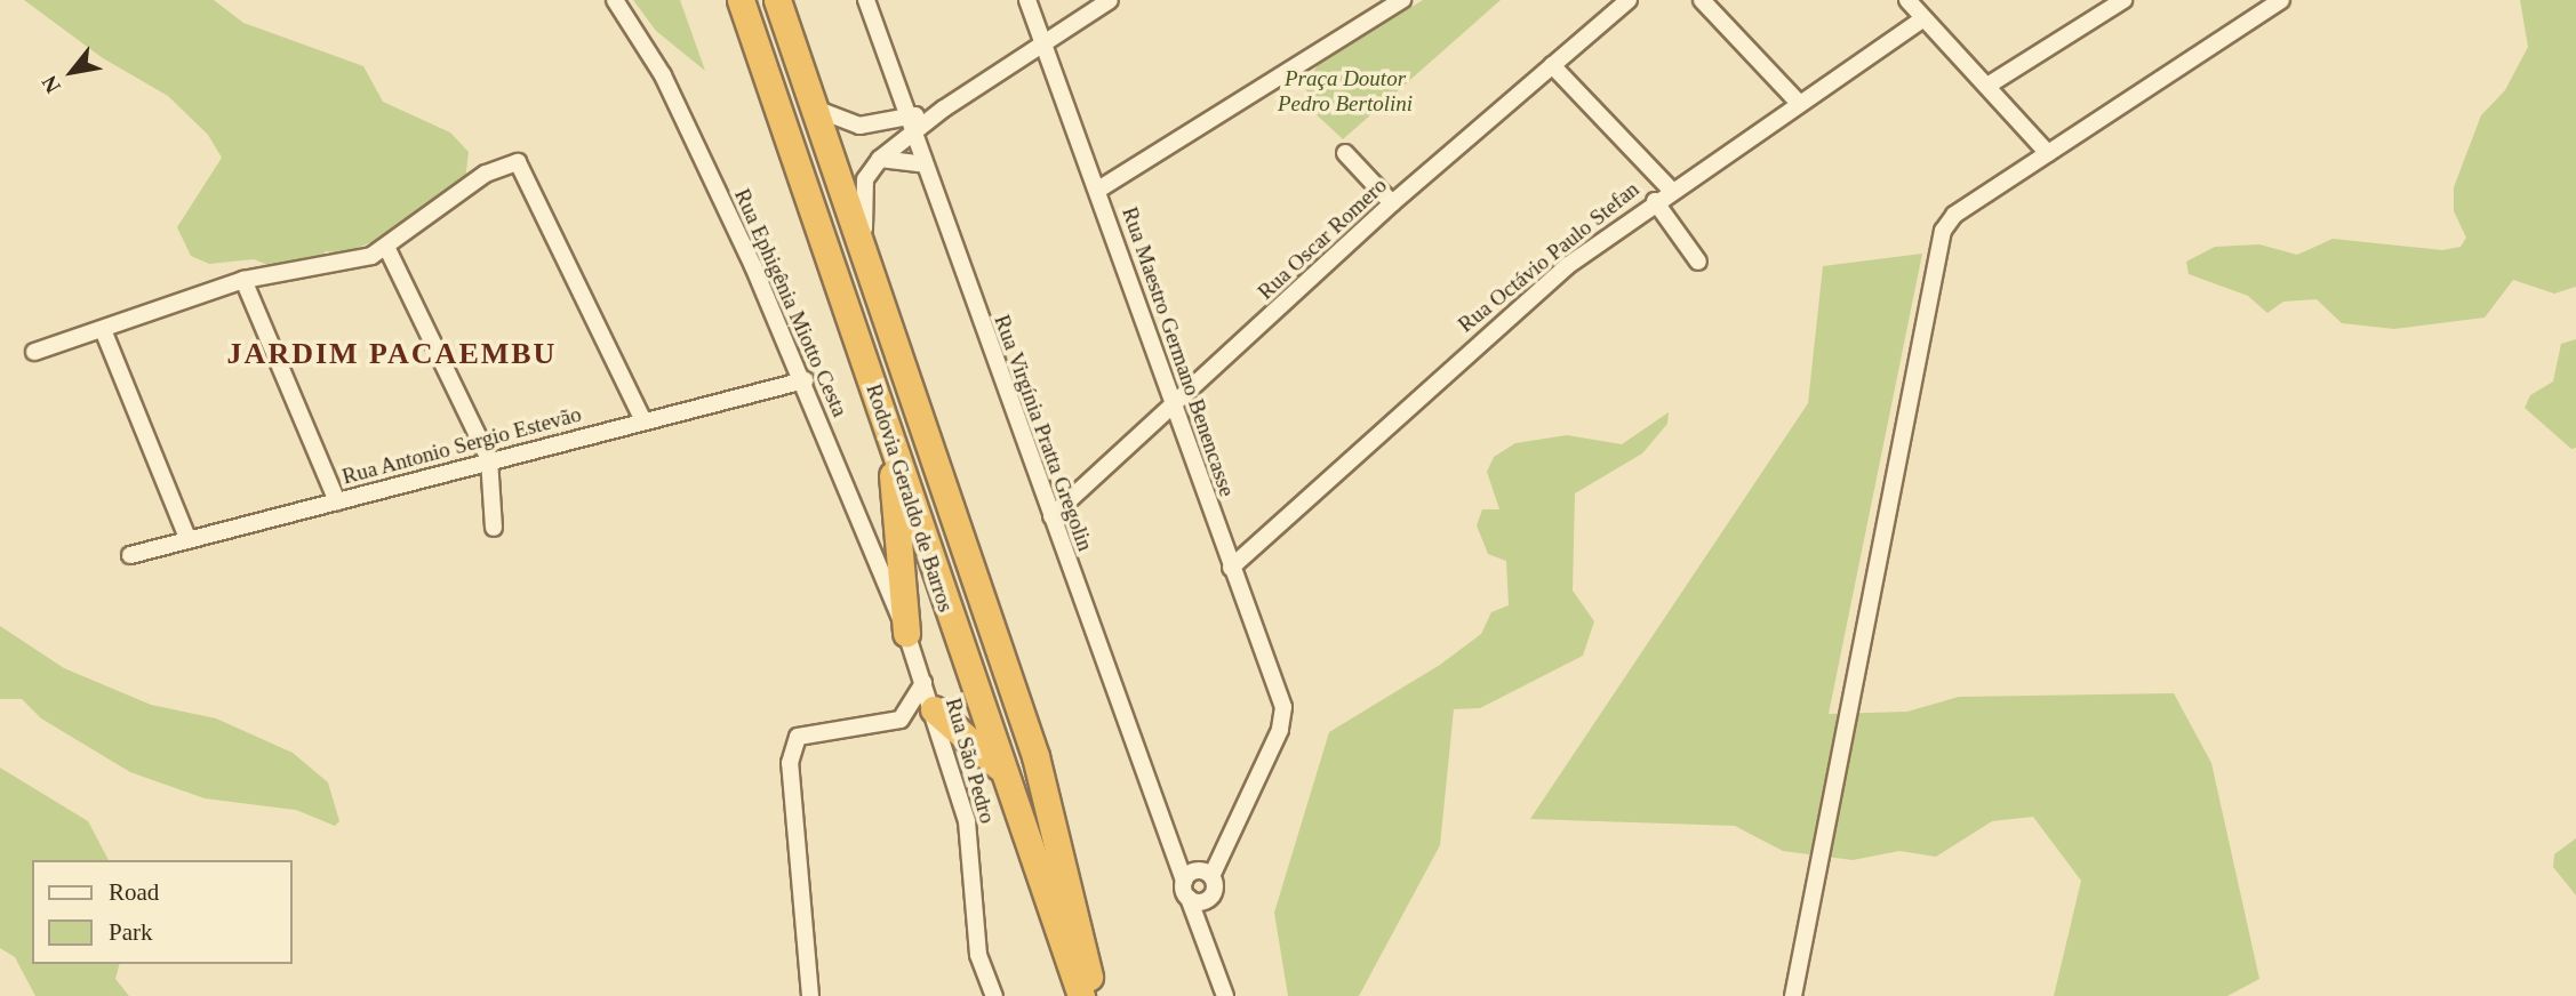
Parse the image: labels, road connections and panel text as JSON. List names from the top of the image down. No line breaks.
{"streets":{"highway":["Rodovia Geraldo de Barros"],"street":["Rua Oscar Romero","Rua Octávio Paulo Stefan","Rua Ephigênia Miotto Cesta","Rua Maestro Germano Benencasse","Rua Virgínia Pratta Gregolin","Rua Antonio Sergio Estevão","Rua São Pedro"]},"crossings":[["Rua Oscar Romero","Rua Maestro Germano Benencasse"],["Rua Oscar Romero","Rua Virgínia Pratta Gregolin"],["Rua Octávio Paulo Stefan","Rua Maestro Germano Benencasse"],["Rua Ephigênia Miotto Cesta","Rua Antonio Sergio Estevão"],["Rua Ephigênia Miotto Cesta","Rua São Pedro"]],"districts":["JARDIM PACAEMBU"],"parks":["Praça Doutor Pedro Bertolini"],"legend":["Road","Park"],"north":"bottom left"}
